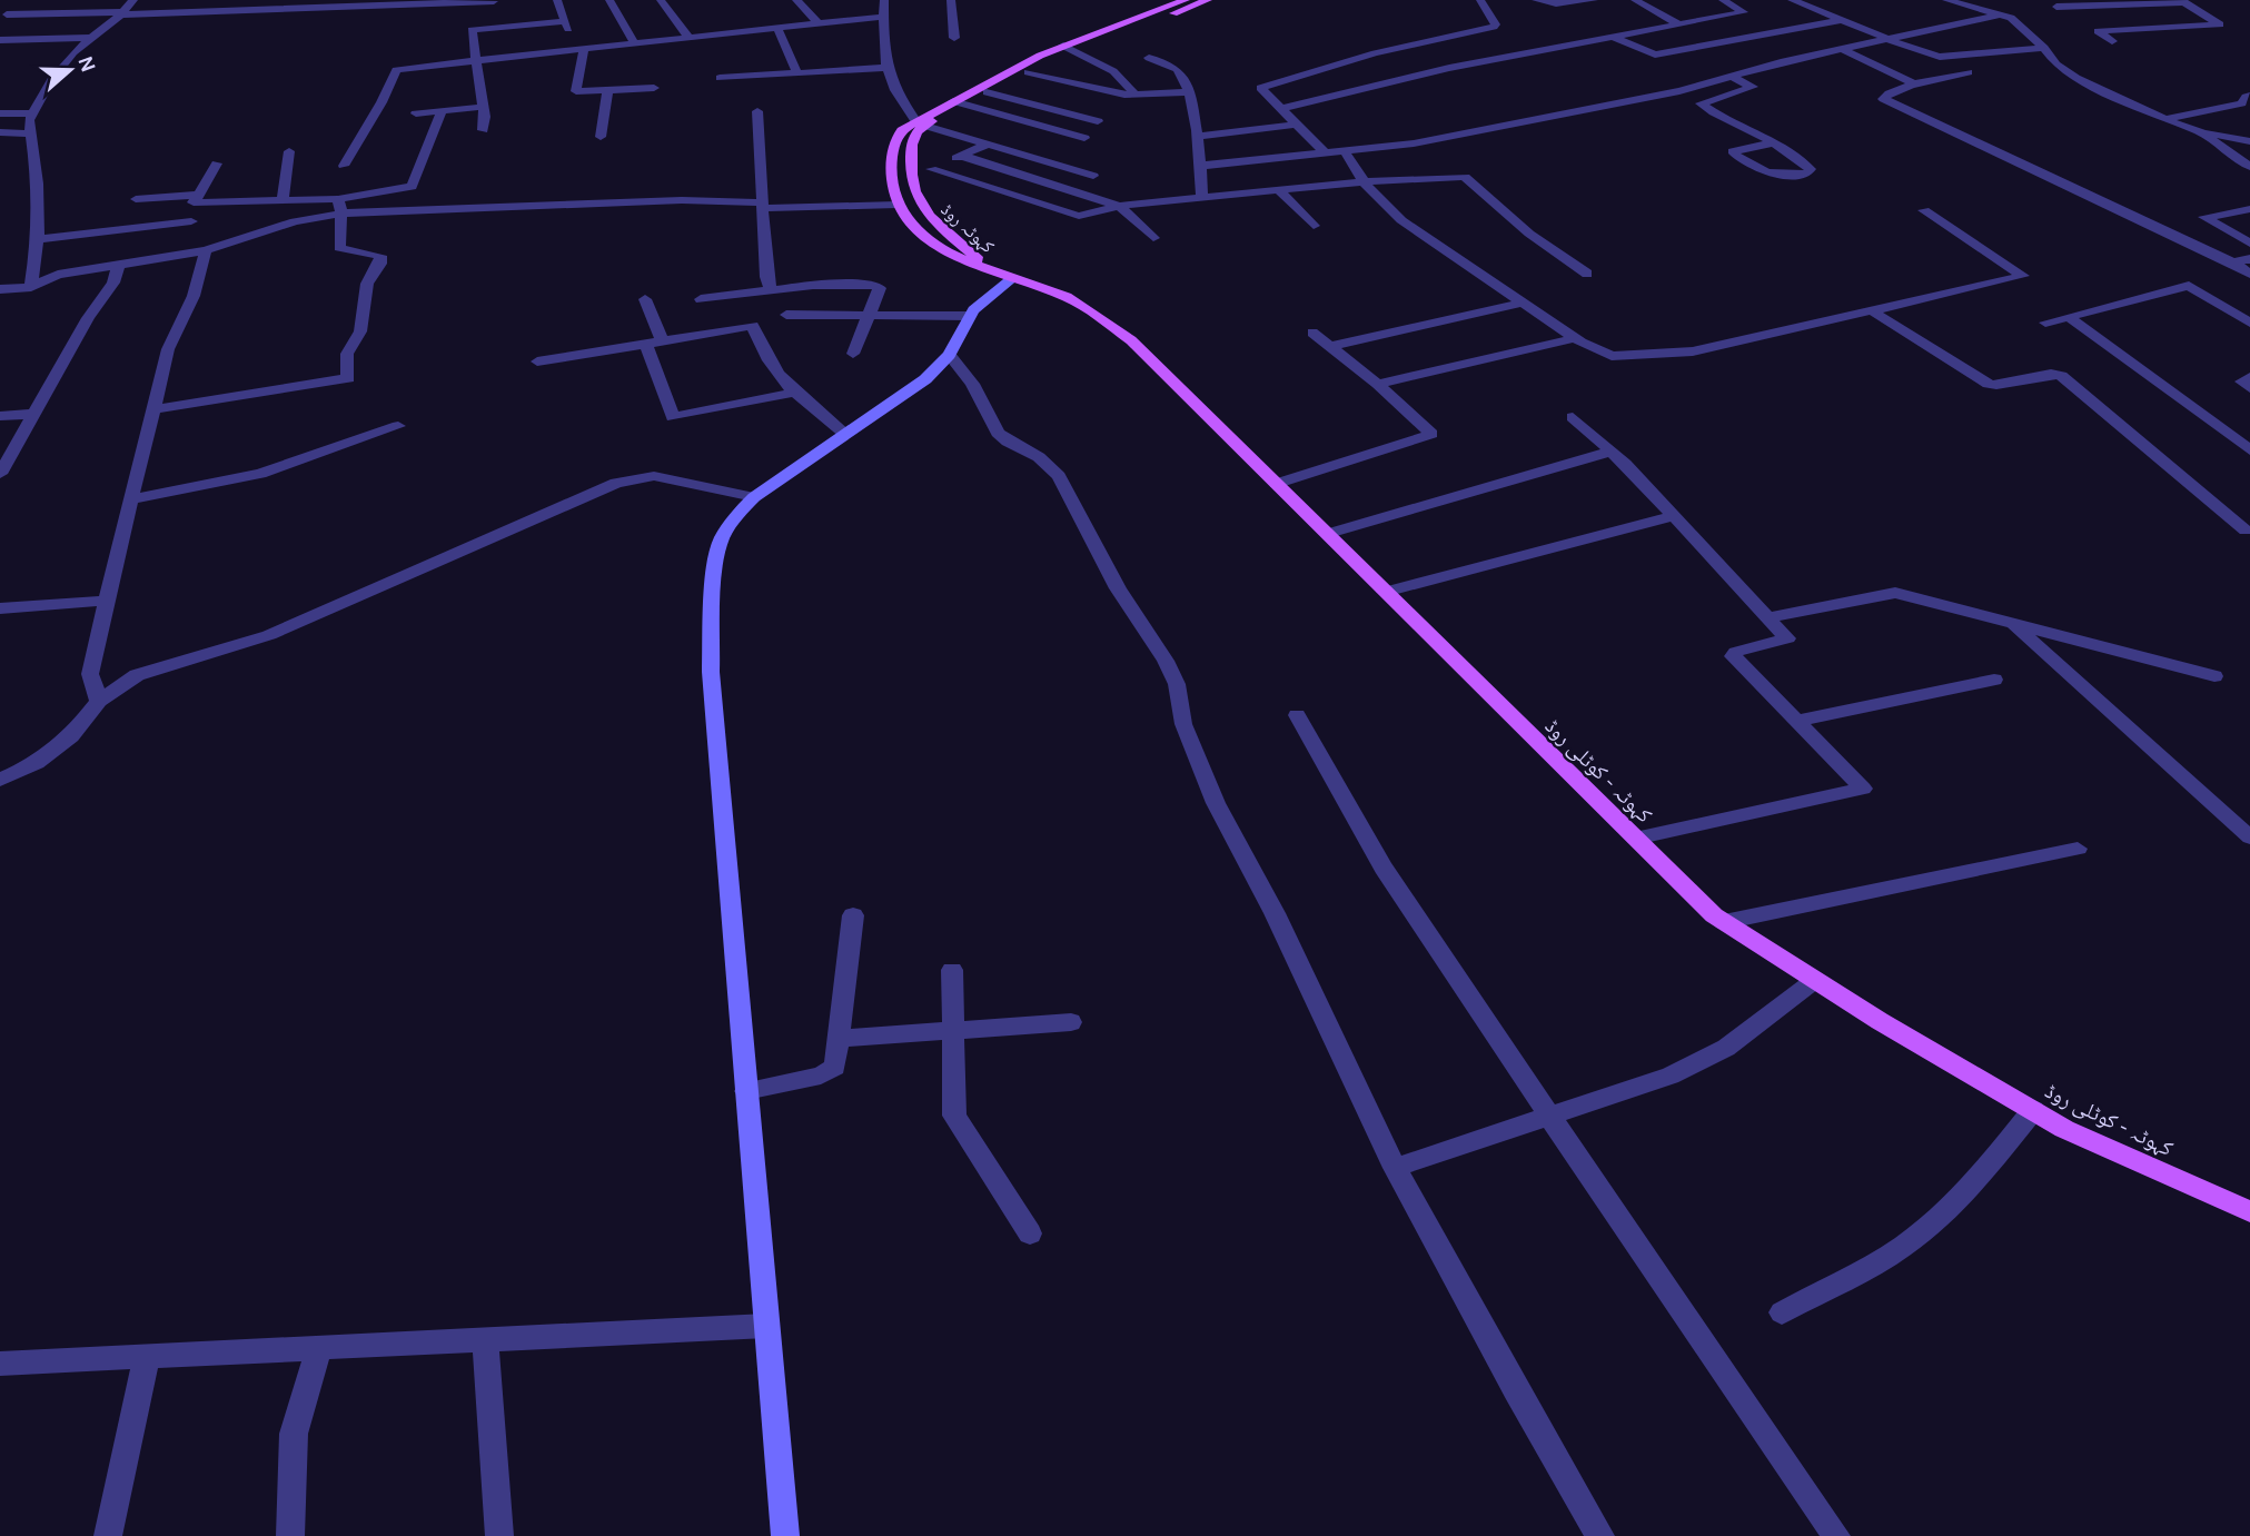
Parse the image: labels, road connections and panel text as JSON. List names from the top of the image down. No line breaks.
{"streets":{"main road":["کہوٹہ روڈ","کہوٹہ - کوٹلی روڈ"]},"crossings":[["کہوٹہ روڈ","کہوٹہ - کوٹلی روڈ"]],"north":"right"}
